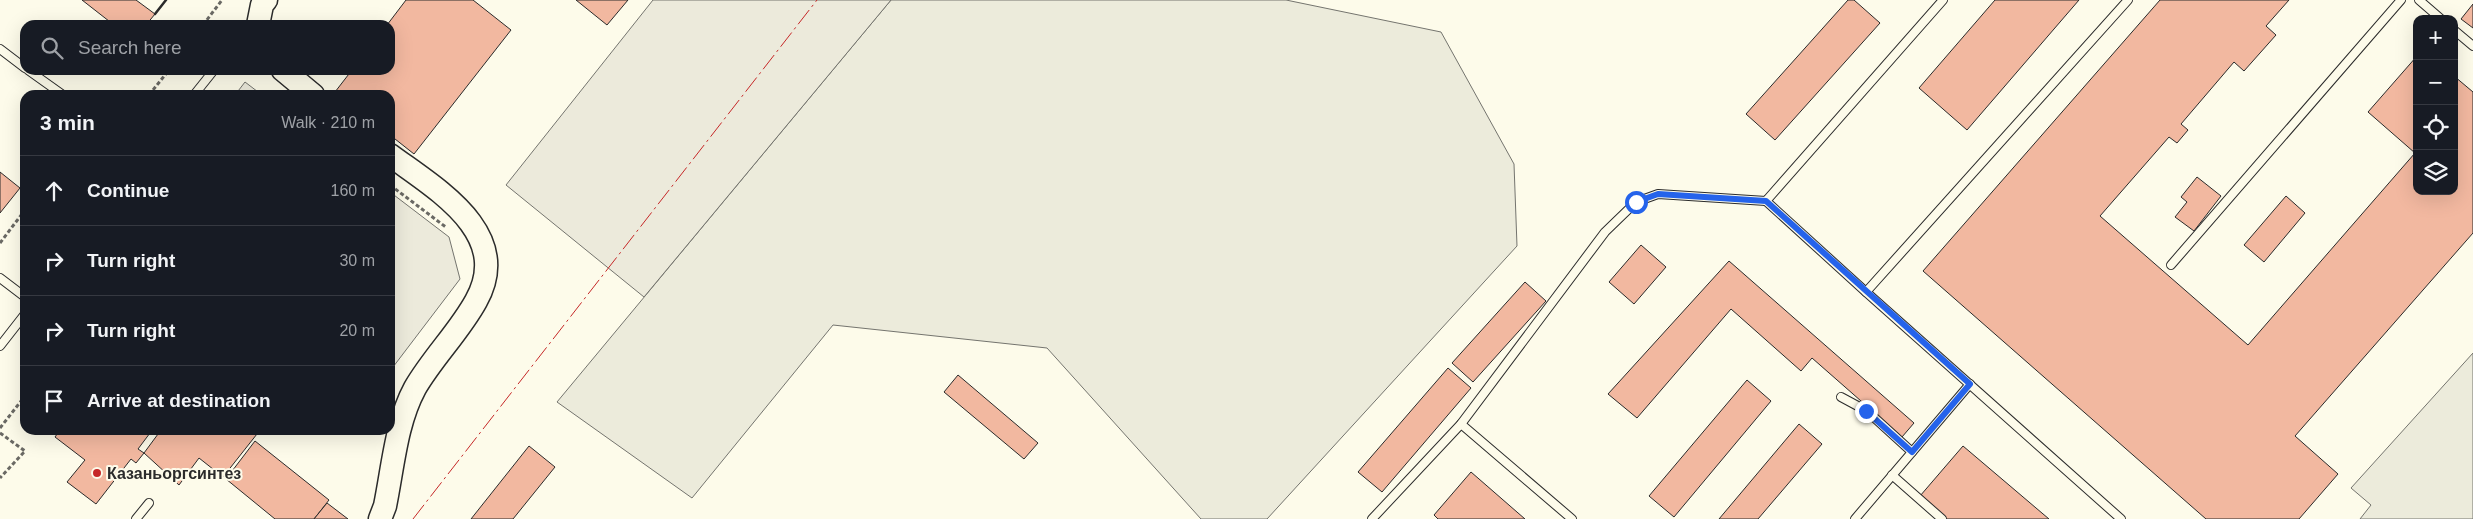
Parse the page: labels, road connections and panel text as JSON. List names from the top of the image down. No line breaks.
{"places":["Казаньоргсинтез"],"page":{"map_buttons":["+","−"],"search":"Search here","heading":["3 min","Walk · 210 m"],"list":[["Continue","160 m"],["Turn right","30 m"],["Turn right","20 m"],"Arrive at destination"]}}
